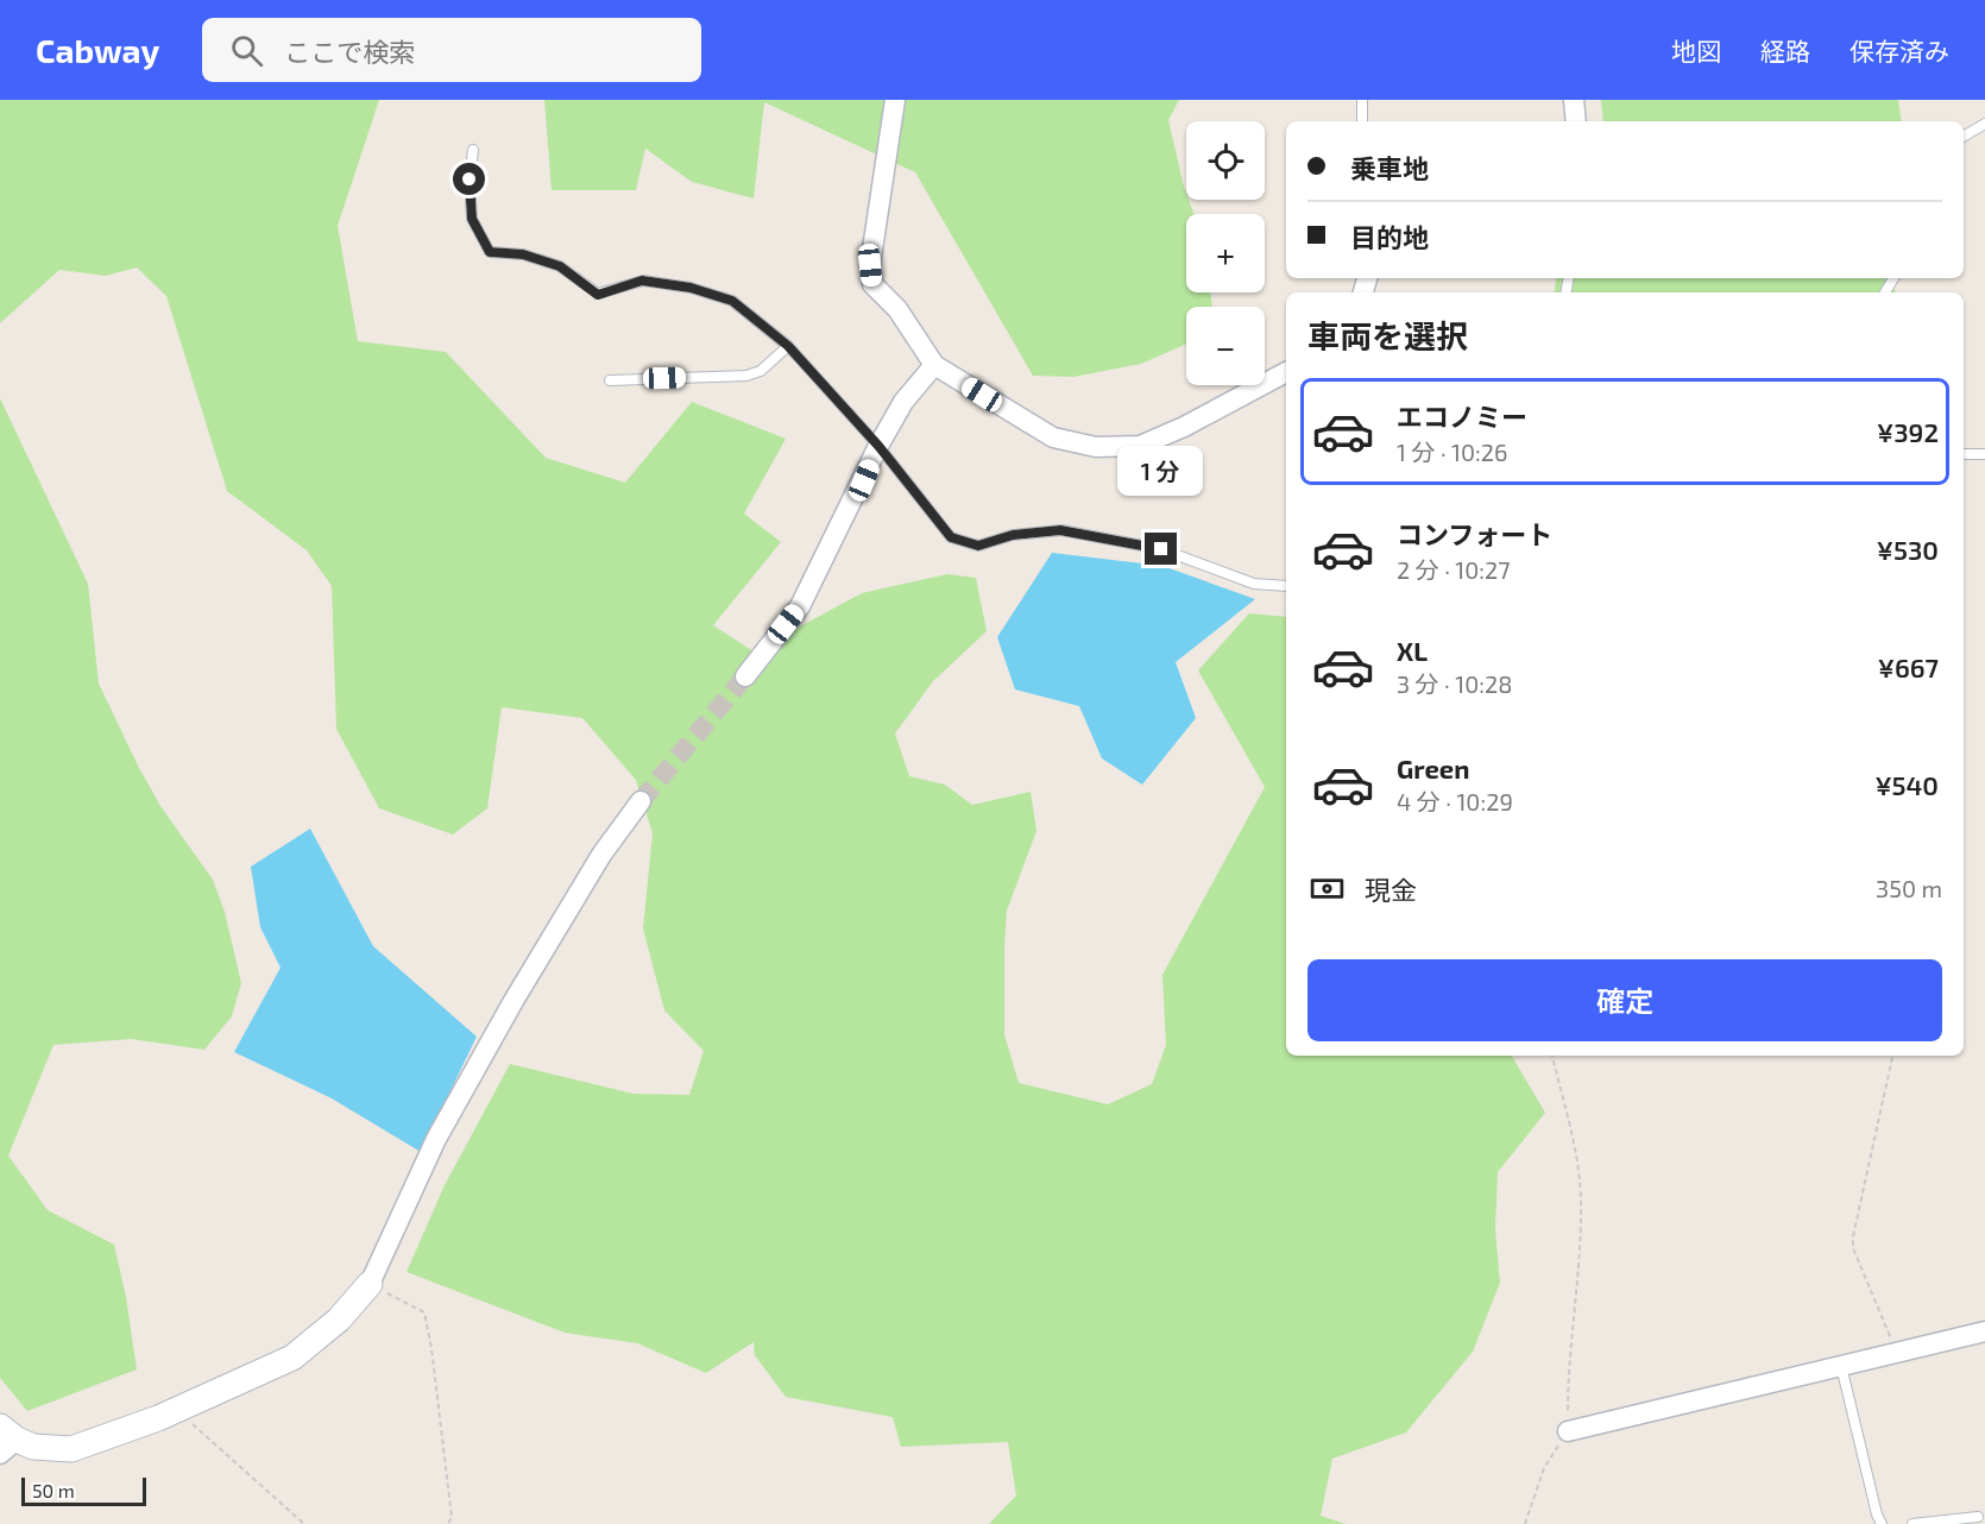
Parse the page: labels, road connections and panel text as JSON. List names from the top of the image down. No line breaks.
{"scale_bar":"50 m","page":{"header":"Cabway","search":"ここで検索","nav":["地図","経路","保存済み"],"map_buttons":["+","−"],"banner":["乗車地","目的地"],"heading":"車両を選択","list":[{"name":"エコノミー","note":"1 分 · 10:26","value":"¥392"},{"name":"コンフォート","note":"2 分 · 10:27","value":"¥530"},{"name":"XL","note":"3 分 · 10:28","value":"¥667"},{"name":"Green","note":"4 分 · 10:29","value":"¥540"}],"bubble":"1 分","pay":["現金","350 m"],"buttons":"確定","scale":"50 m"}}
